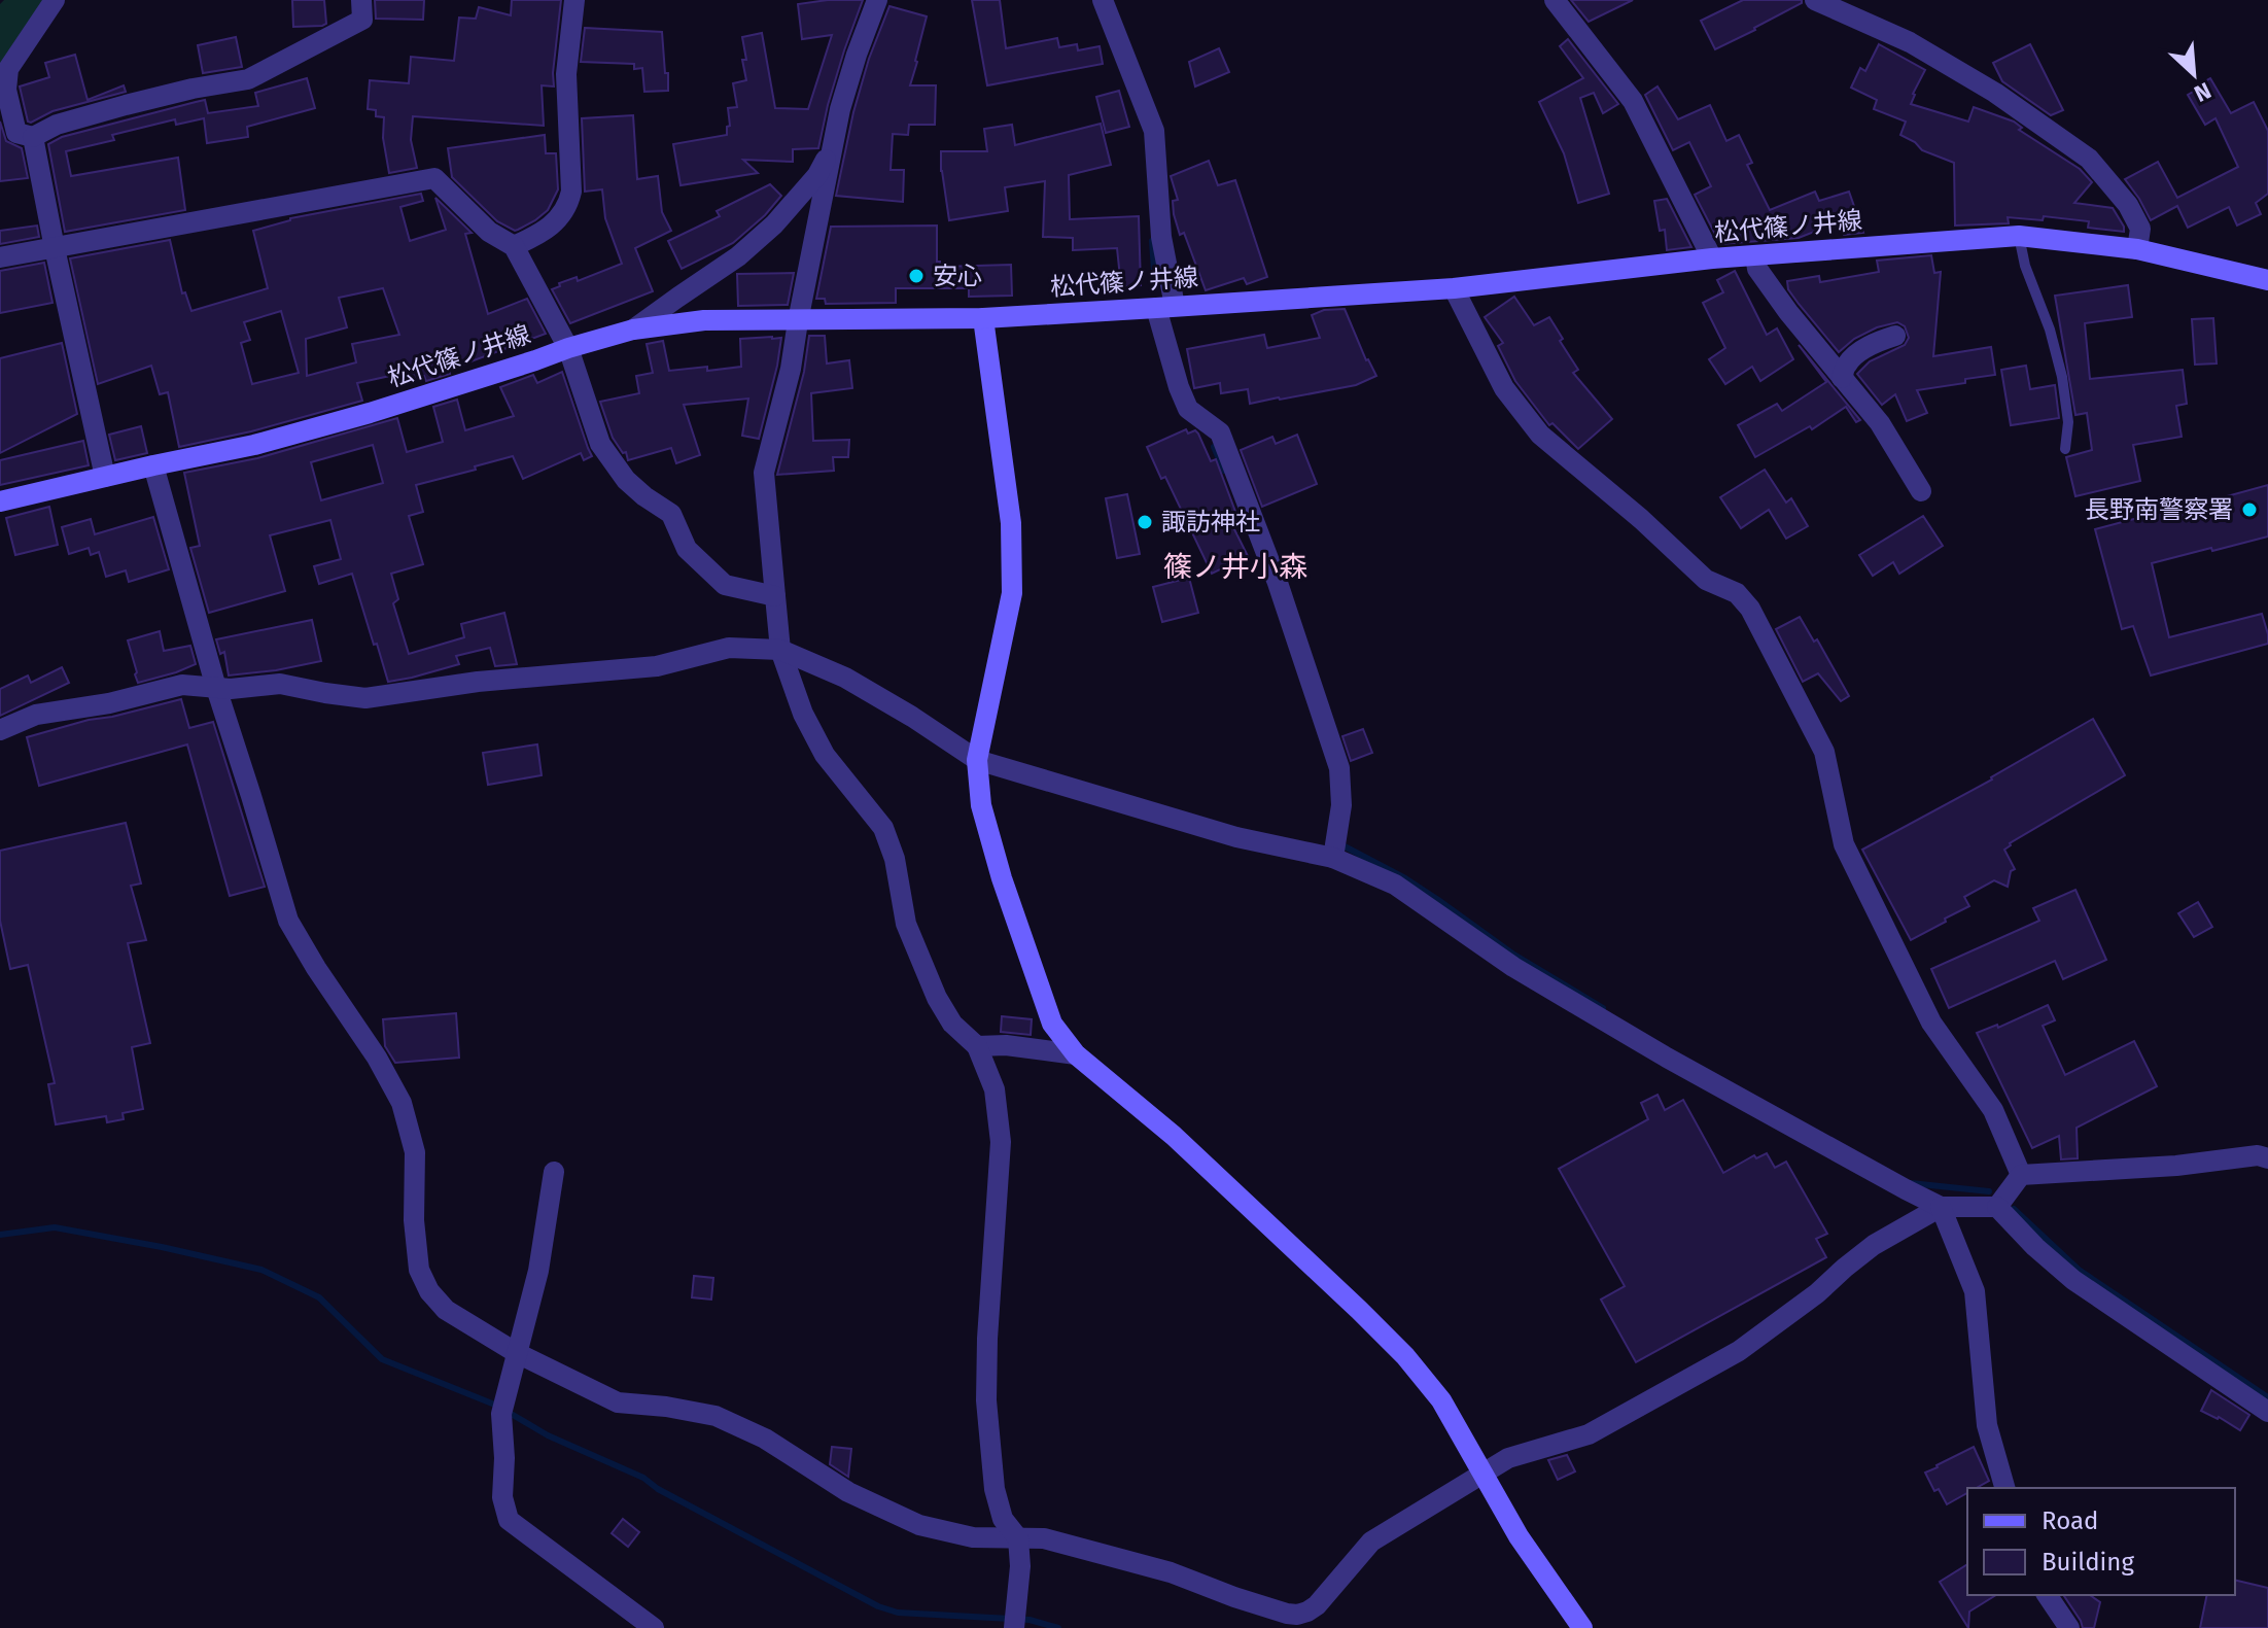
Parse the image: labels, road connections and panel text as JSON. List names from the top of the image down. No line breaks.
{"streets":{"main road":["松代篠ノ井線"]},"districts":["篠ノ井小森"],"places":["安心","長野南警察署","諏訪神社"],"legend":["Road","Building"],"north":"bottom right"}
